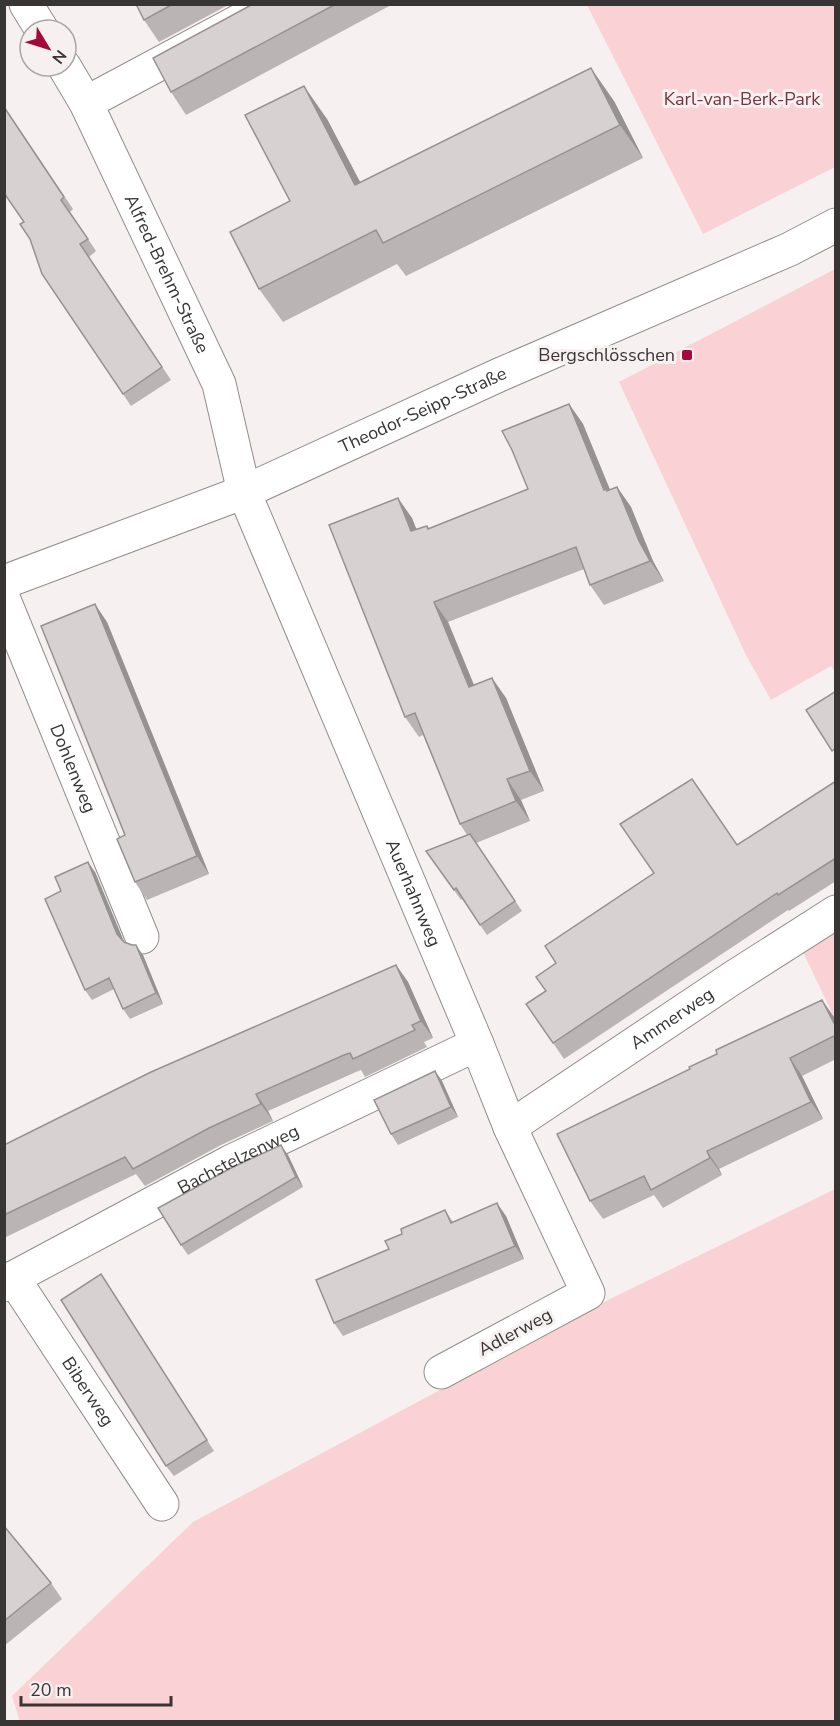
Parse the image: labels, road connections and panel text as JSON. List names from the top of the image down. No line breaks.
{"streets":{"street":["Alfred-Brehm-Straße","Theodor-Seipp-Straße","Dohlenweg","Auerhahnweg","Ammerweg","Bachstelzenweg","Adlerweg","Biberweg"]},"crossings":[["Alfred-Brehm-Straße","Theodor-Seipp-Straße"],["Alfred-Brehm-Straße","Auerhahnweg"],["Theodor-Seipp-Straße","Auerhahnweg"],["Auerhahnweg","Ammerweg"],["Auerhahnweg","Bachstelzenweg"],["Auerhahnweg","Adlerweg"],["Bachstelzenweg","Biberweg"]],"parks":["Karl-van-Berk-Park"],"places":{"transit":["Bergschlösschen"]},"scale_bar":"20 m","north":"bottom right"}
